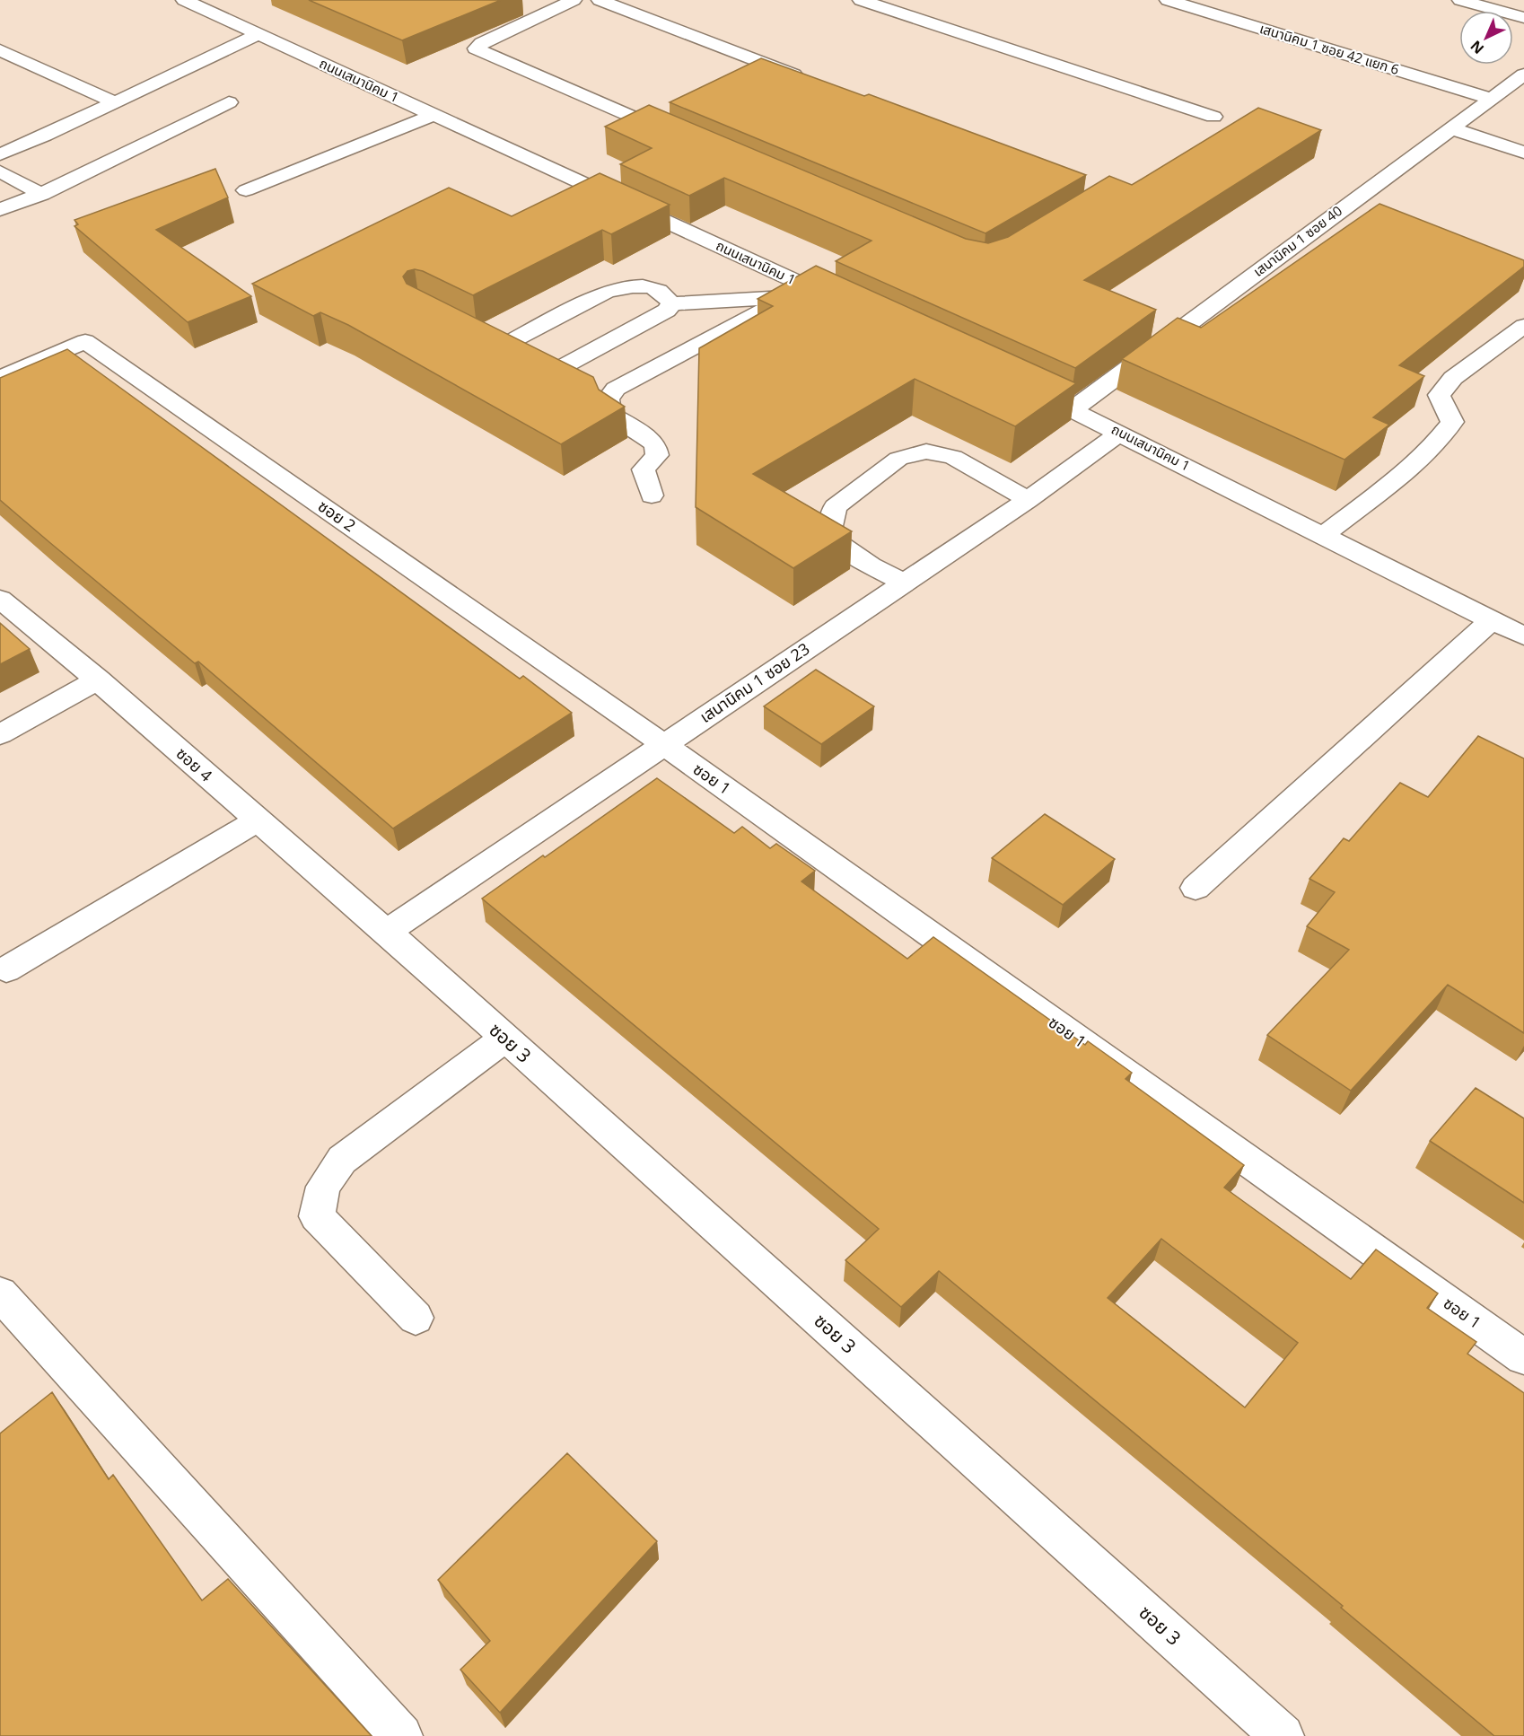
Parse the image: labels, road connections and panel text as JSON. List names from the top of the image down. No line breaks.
{"streets":{"street":["เสนานิคม 1 ซอย 42 แยก 6","ถนนเสนานิคม 1","เสนานิคม 1 ซอย 40","ซอย 2","เสนานิคม 1 ซอย 23","ซอย 4","ซอย 1","ซอย 3"]},"crossings":[["เสนานิคม 1 ซอย 42 แยก 6","เสนานิคม 1 ซอย 40"],["ถนนเสนานิคม 1","เสนานิคม 1 ซอย 40"],["ถนนเสนานิคม 1","เสนานิคม 1 ซอย 23"],["ซอย 2","เสนานิคม 1 ซอย 23"],["ซอย 2","ซอย 1"],["เสนานิคม 1 ซอย 23","ซอย 4"],["เสนานิคม 1 ซอย 23","ซอย 1"],["เสนานิคม 1 ซอย 23","ซอย 3"],["ซอย 4","ซอย 3"]],"north":"bottom left"}
